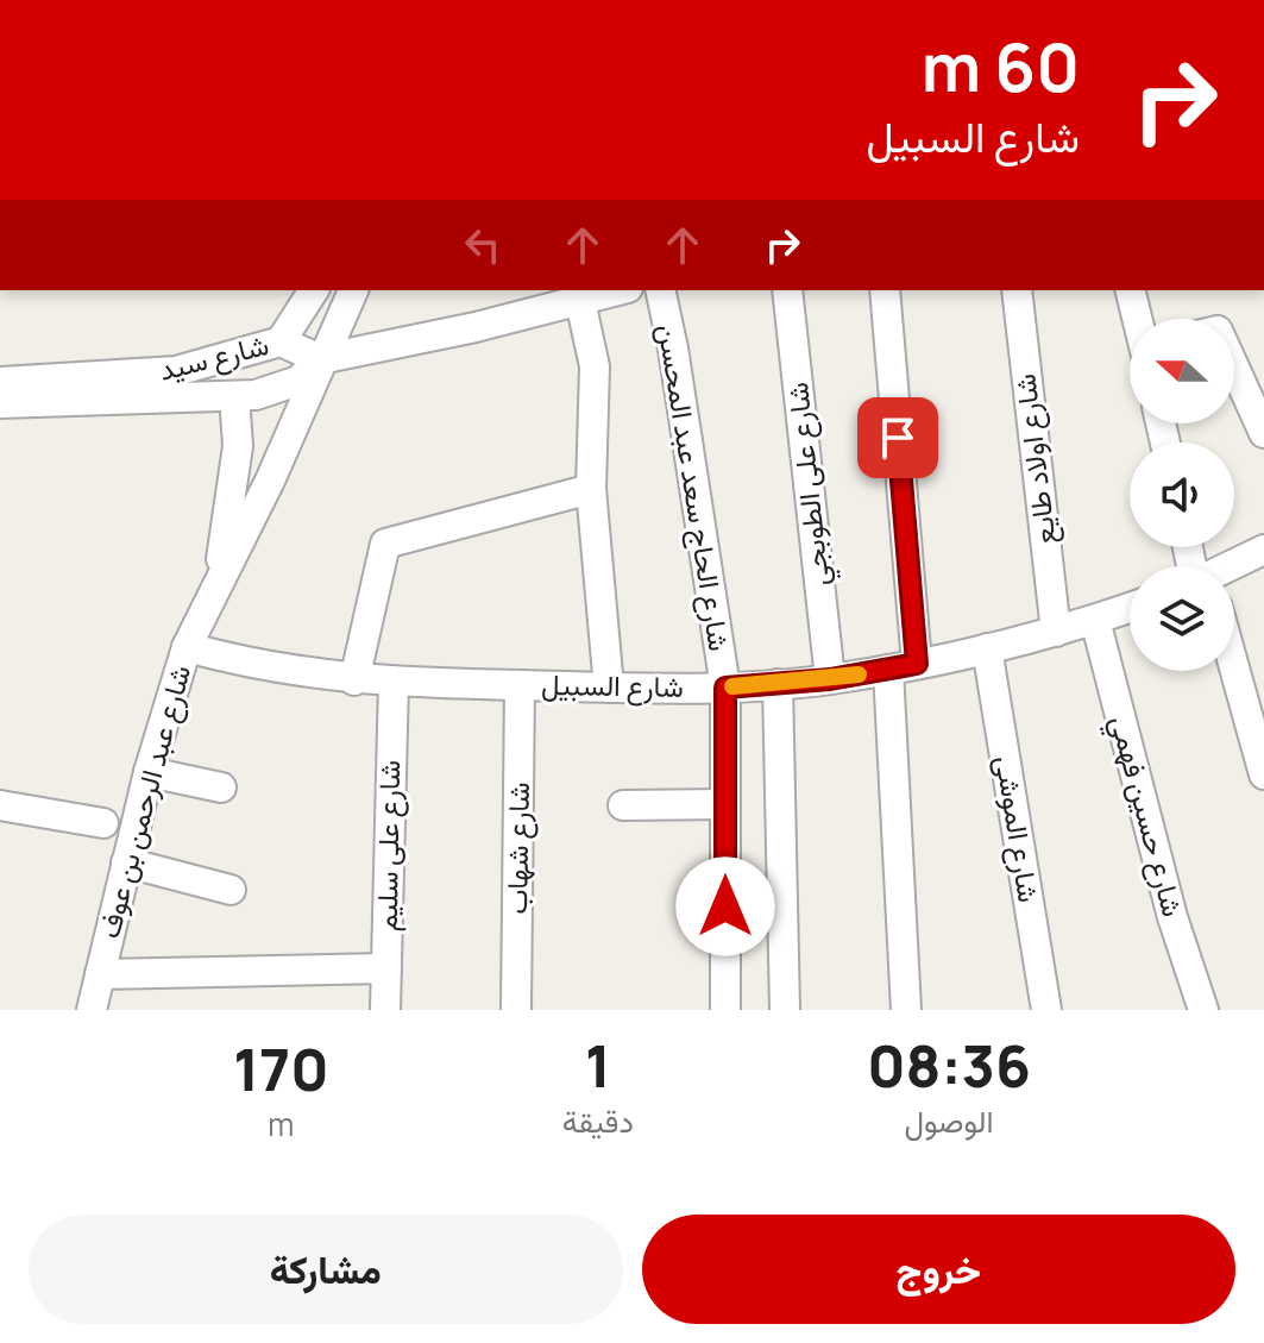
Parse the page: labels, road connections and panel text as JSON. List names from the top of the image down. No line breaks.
{"streets":{"street":["شارع سيد","شارع اولاد طايع","شارع على الطوبجي","شارع الحاج سعد عبد المحسن","شارع السبيل","شارع عبد الرحمن بن عوف","شارع حسين فهمي","شارع الموشى","شارع على سليم","شارع شهاب"]},"crossings":[["شارع سيد","شارع عبد الرحمن بن عوف"],["شارع اولاد طايع","شارع السبيل"],["شارع على الطوبجي","شارع السبيل"],["شارع الحاج سعد عبد المحسن","شارع السبيل"],["شارع السبيل","شارع عبد الرحمن بن عوف"],["شارع السبيل","شارع حسين فهمي"],["شارع السبيل","شارع الموشى"],["شارع السبيل","شارع على سليم"],["شارع السبيل","شارع شهاب"]],"north":"left","page":{"turn":["60 m","شارع السبيل"],"eta":["08:36","الوصول","1","دقيقة","170","m"],"buttons":["خروج","مشاركة"]}}
